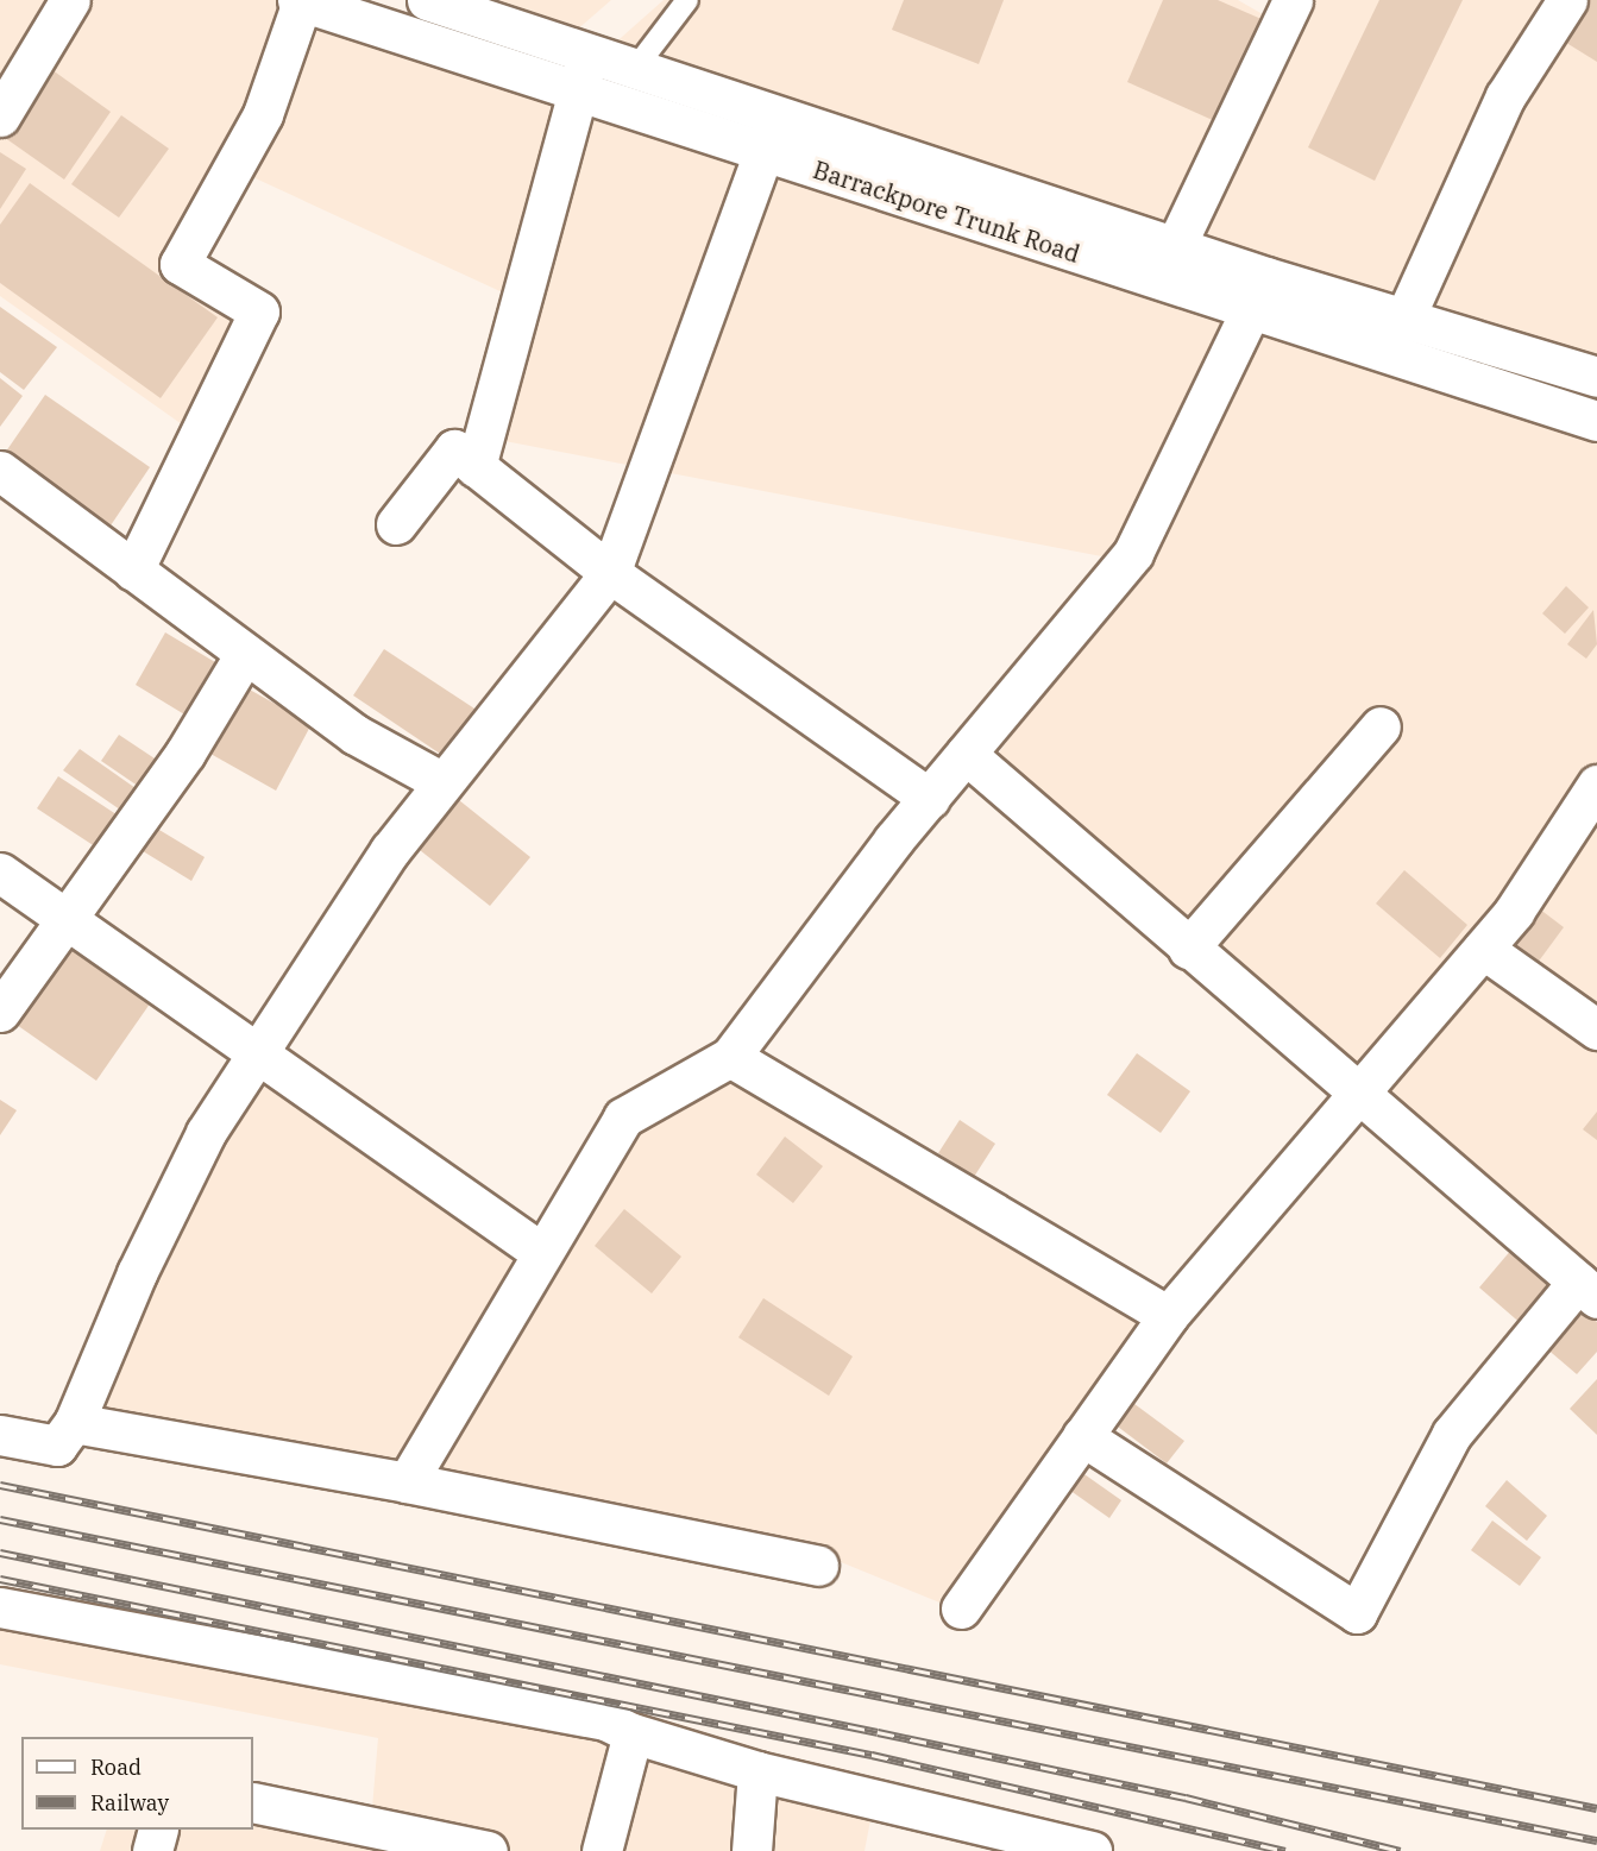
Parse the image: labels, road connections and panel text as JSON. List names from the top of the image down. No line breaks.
{"streets":{"street":["Barrackpore Trunk Road"]},"legend":["Road","Railway"]}
